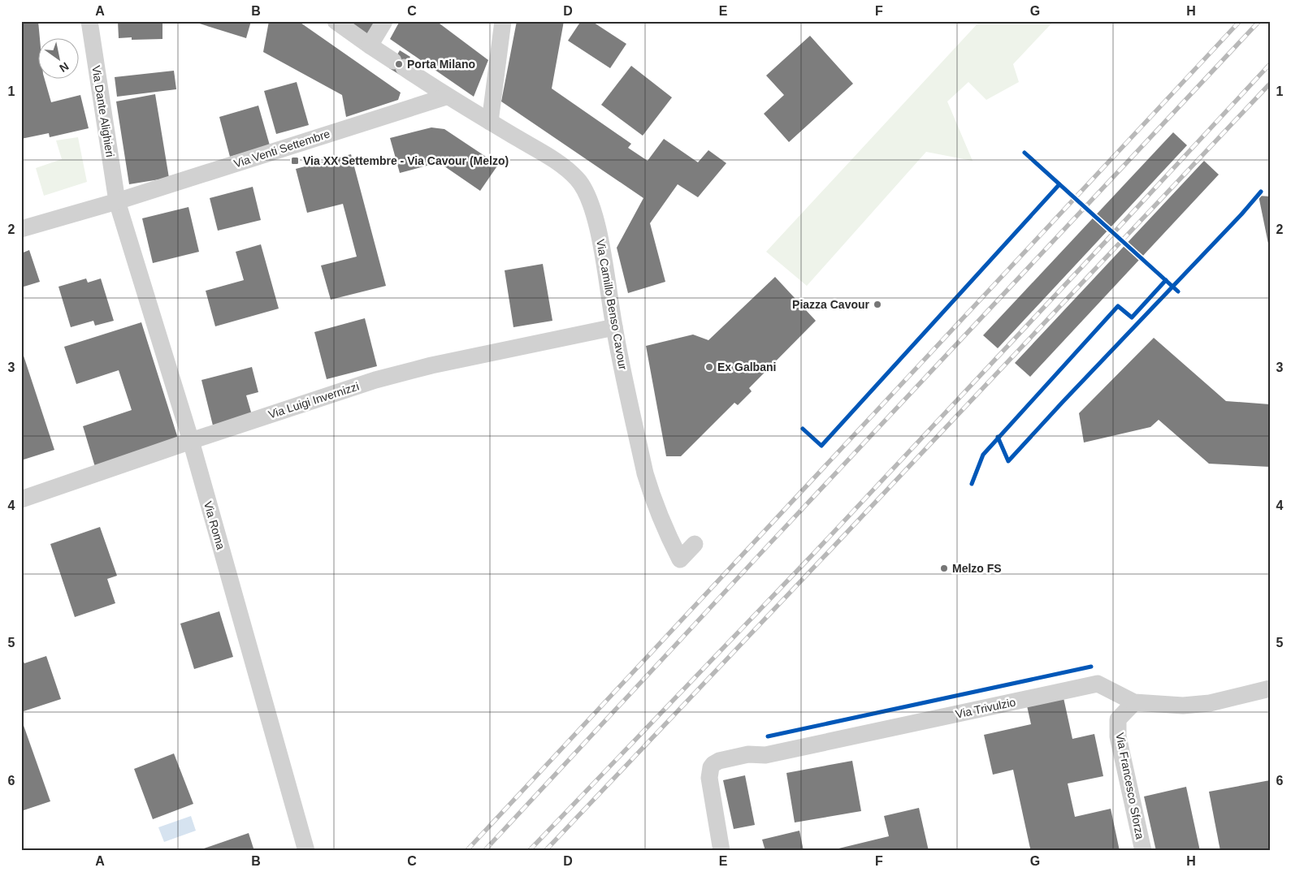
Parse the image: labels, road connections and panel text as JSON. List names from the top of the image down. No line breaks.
{"streets":{"street":["Via Dante Alighieri","Via Venti Settembre","Via Camillo Benso Cavour","Via Luigi Invernizzi","Via Roma","Via Trivulzio","Via Francesco Sforza"]},"crossings":[["Via Dante Alighieri","Via Venti Settembre"],["Via Dante Alighieri","Via Roma"],["Via Venti Settembre","Via Camillo Benso Cavour"],["Via Venti Settembre","Via Roma"],["Via Camillo Benso Cavour","Via Luigi Invernizzi"],["Via Luigi Invernizzi","Via Roma"],["Via Trivulzio","Via Francesco Sforza"]],"places":{"other":["Porta Milano","Piazza Cavour","Ex Galbani","Melzo FS"],"transit":["Via XX Settembre - Via Cavour (Melzo)"]},"north":"bottom right","grid":{"columns":["A","B","C","D","E","F","G","H"],"rows":["1","2","3","4","5","6"]}}
